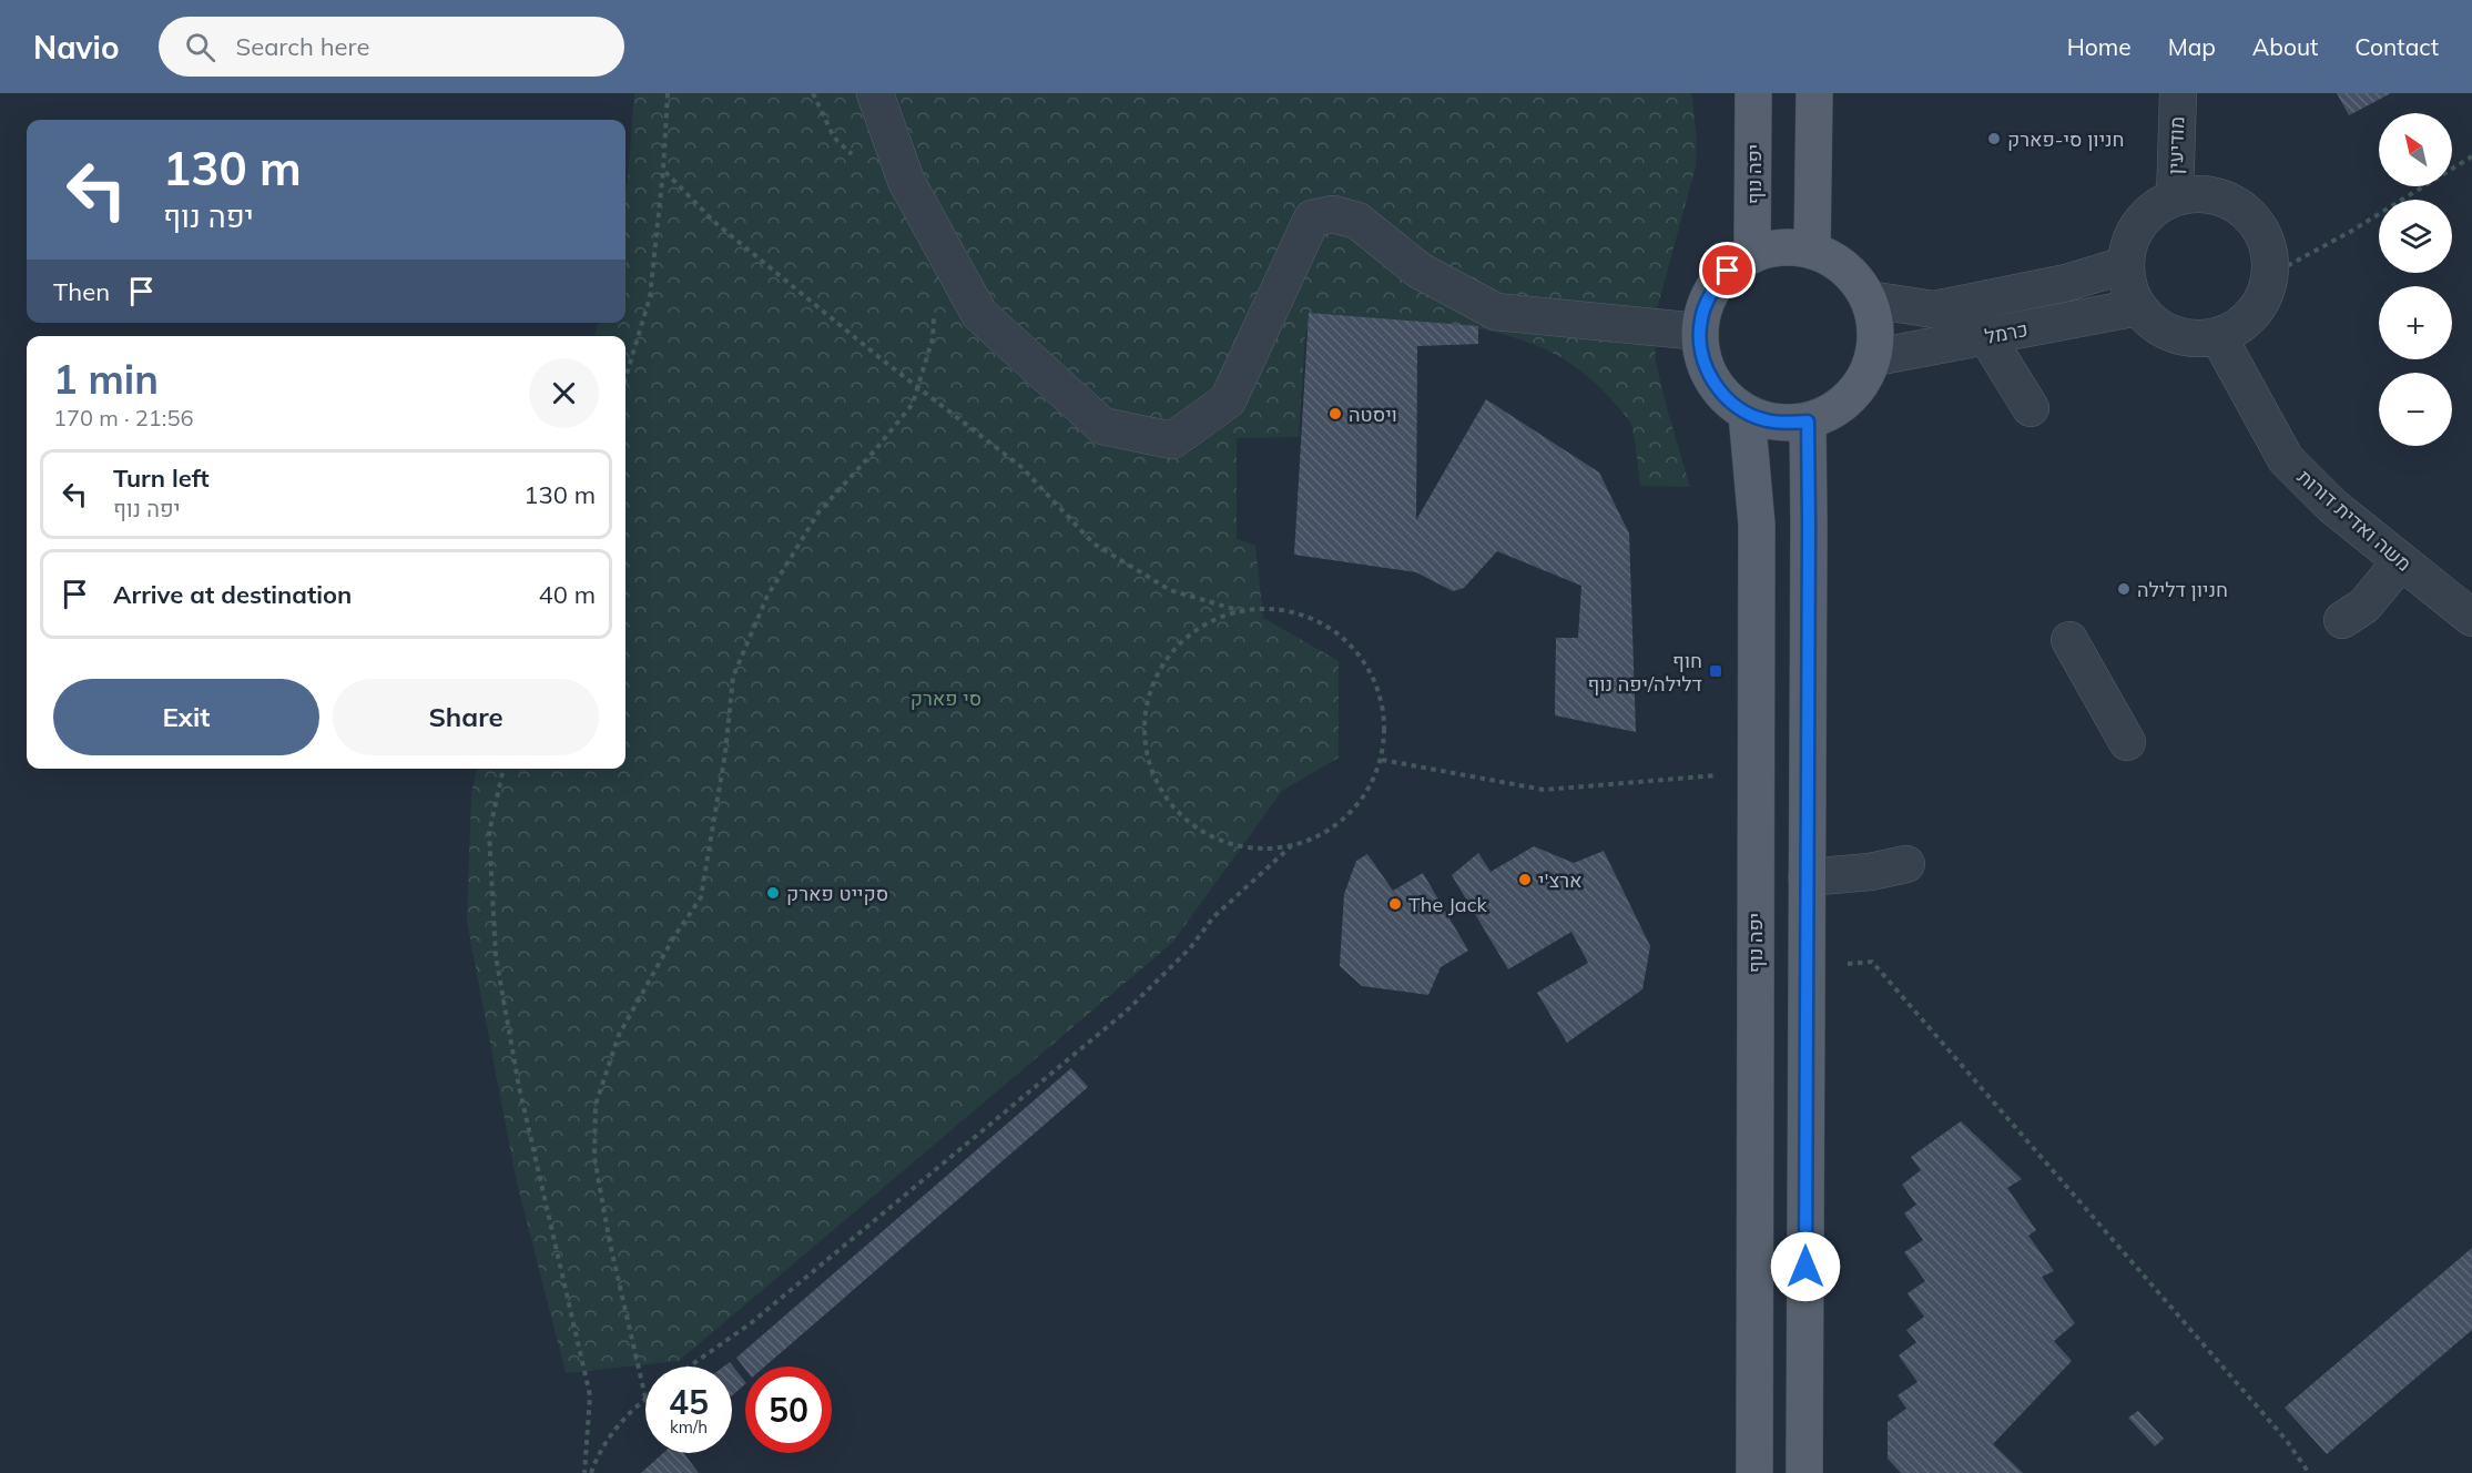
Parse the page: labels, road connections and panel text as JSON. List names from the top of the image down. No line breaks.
{"streets":{"main road":["יפה נוף"],"street":["מודיעין","כרמל","משה ואדית דורות"]},"crossings":[["מודיעין","כרמל"],["מודיעין","משה ואדית דורות"],["יפה נוף","כרמל"],["כרמל","משה ואדית דורות"]],"parks":["סי פארק"],"places":{"other":["חניון סי-פארק","ויסטה","חניון דלילה","ארצ'י","סקייט פארק","The Jack"],"transit":["חוף דלילה/יפה נוף"]},"north":"top left","page":{"header":"Navio","search":"Search here","nav":["Home","Map","About","Contact"],"map_buttons":["+","−"],"turn":["130 m","יפה נוף"],"then":"Then","heading":["1 min","170 m · 21:56"],"list":[{"name":"Turn left","note":"יפה נוף","value":"130 m"},{"name":"Arrive at destination","value":"40 m"}],"buttons":["Exit","Share"],"speed":"45 km/h","limit":"50"}}
